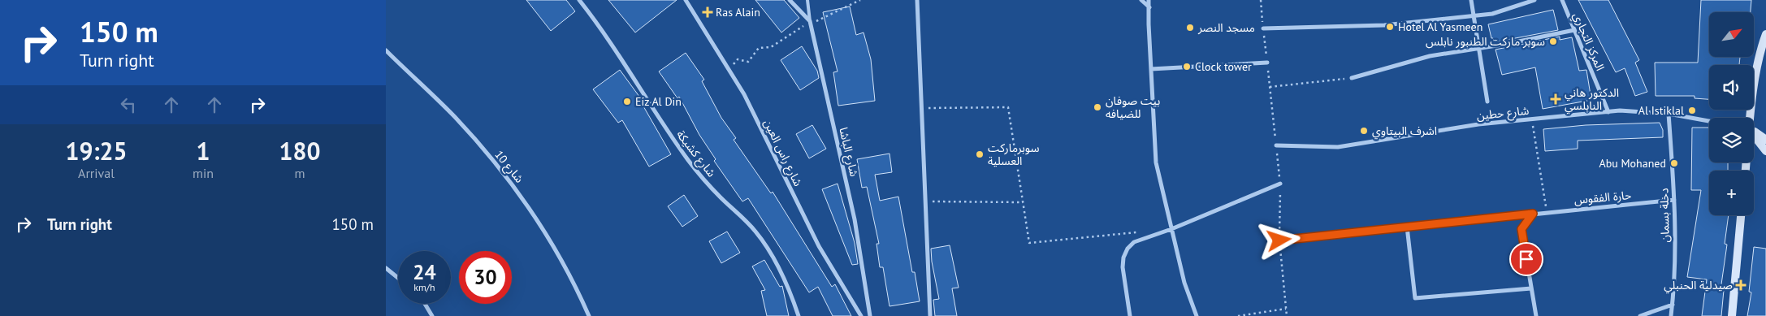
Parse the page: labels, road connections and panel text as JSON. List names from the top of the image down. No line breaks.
{"streets":{"street":["المركز التجاري","شارع حطين","شارع الباشا","شارع راس العين","شارع كشيكة","شارع 10","حارة الفقوس","دخلة بسمان"]},"crossings":[["المركز التجاري","شارع حطين"],["شارع حطين","دخلة بسمان"],["حارة الفقوس","دخلة بسمان"]],"places":{"health":["Ras Alain","الدكتور هاني النابلسي","صيدلية الحنبلي"],"other":["Hotel Al Yasmeen","مسجد النصر","سوبر ماركت الطنبور نابلس","Clock tower","Eiz Al Din","بيت صوفان للضيافه","Al Istiklal","اشرف البيتاوي","سوبرماركت العسلية","Abu Mohaned"]},"north":"top right","page":{"turn":["150 m","Turn right"],"map_buttons":"+","eta":["19:25","Arrival","1","min","180","m"],"list":[{"name":"Turn right","value":"150 m"}],"speed":"24 km/h","limit":"30"}}
